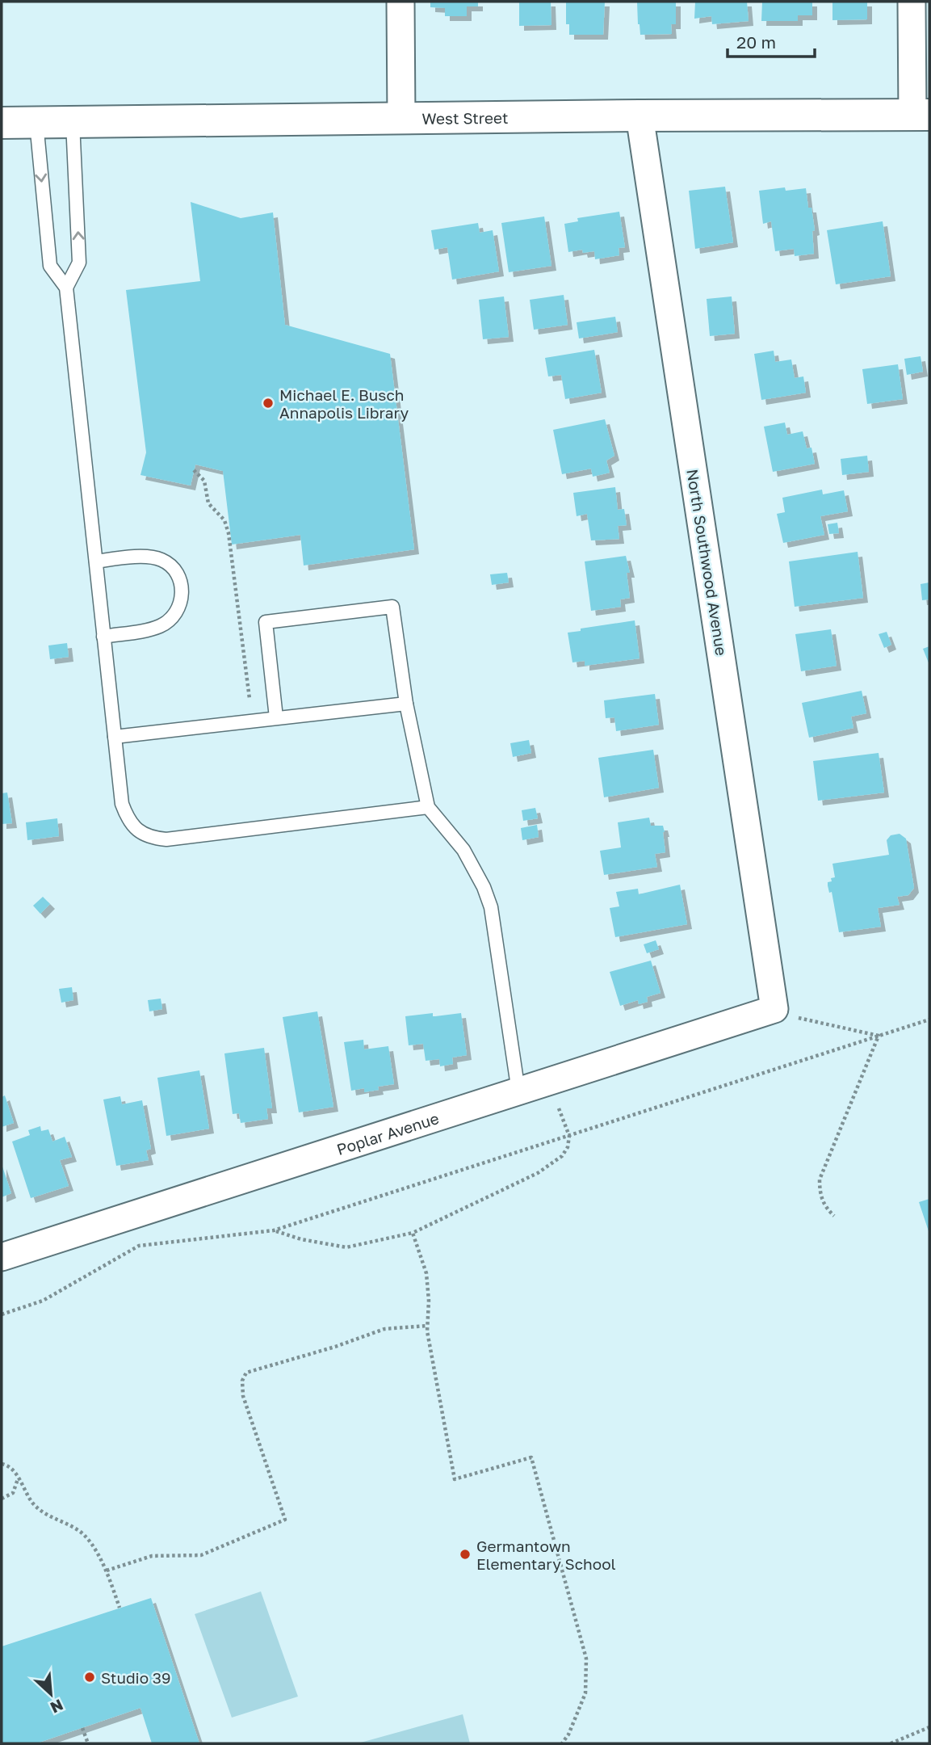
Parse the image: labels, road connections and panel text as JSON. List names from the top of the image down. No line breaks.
{"streets":{"main road":["West Street"],"street":["North Southwood Avenue","Poplar Avenue"]},"crossings":[["West Street","North Southwood Avenue"],["North Southwood Avenue","Poplar Avenue"]],"places":["Michael E. Busch Annapolis Library","Germantown Elementary School","Studio 39"],"scale_bar":"20 m","north":"bottom right"}
